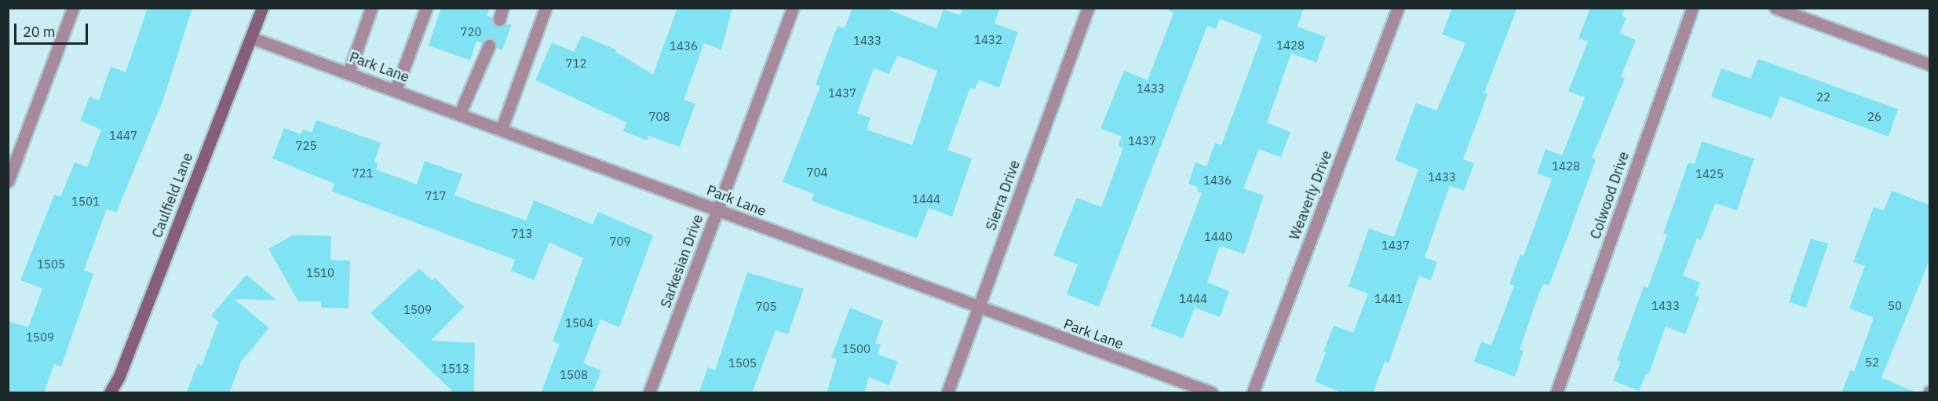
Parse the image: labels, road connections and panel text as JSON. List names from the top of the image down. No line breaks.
{"streets":{"main road":["Caulfield Lane"],"street":["Park Lane","Sierra Drive","Weaverly Drive","Colwood Drive","Sarkesian Drive"]},"crossings":[["Park Lane","Caulfield Lane"],["Park Lane","Sierra Drive"],["Park Lane","Sarkesian Drive"]],"house_numbers":["720","1432","1433","1428","1436","712","1433","1437","22","708","26","1447","1437","725","1428","704","721","1425","1433","1436","717","1444","1501","713","1440","709","1437","1505","1510","1444","1441","1433","50","705","1509","1504","1509","1500","52","1505","1513","1508"],"scale_bar":"20 m"}
